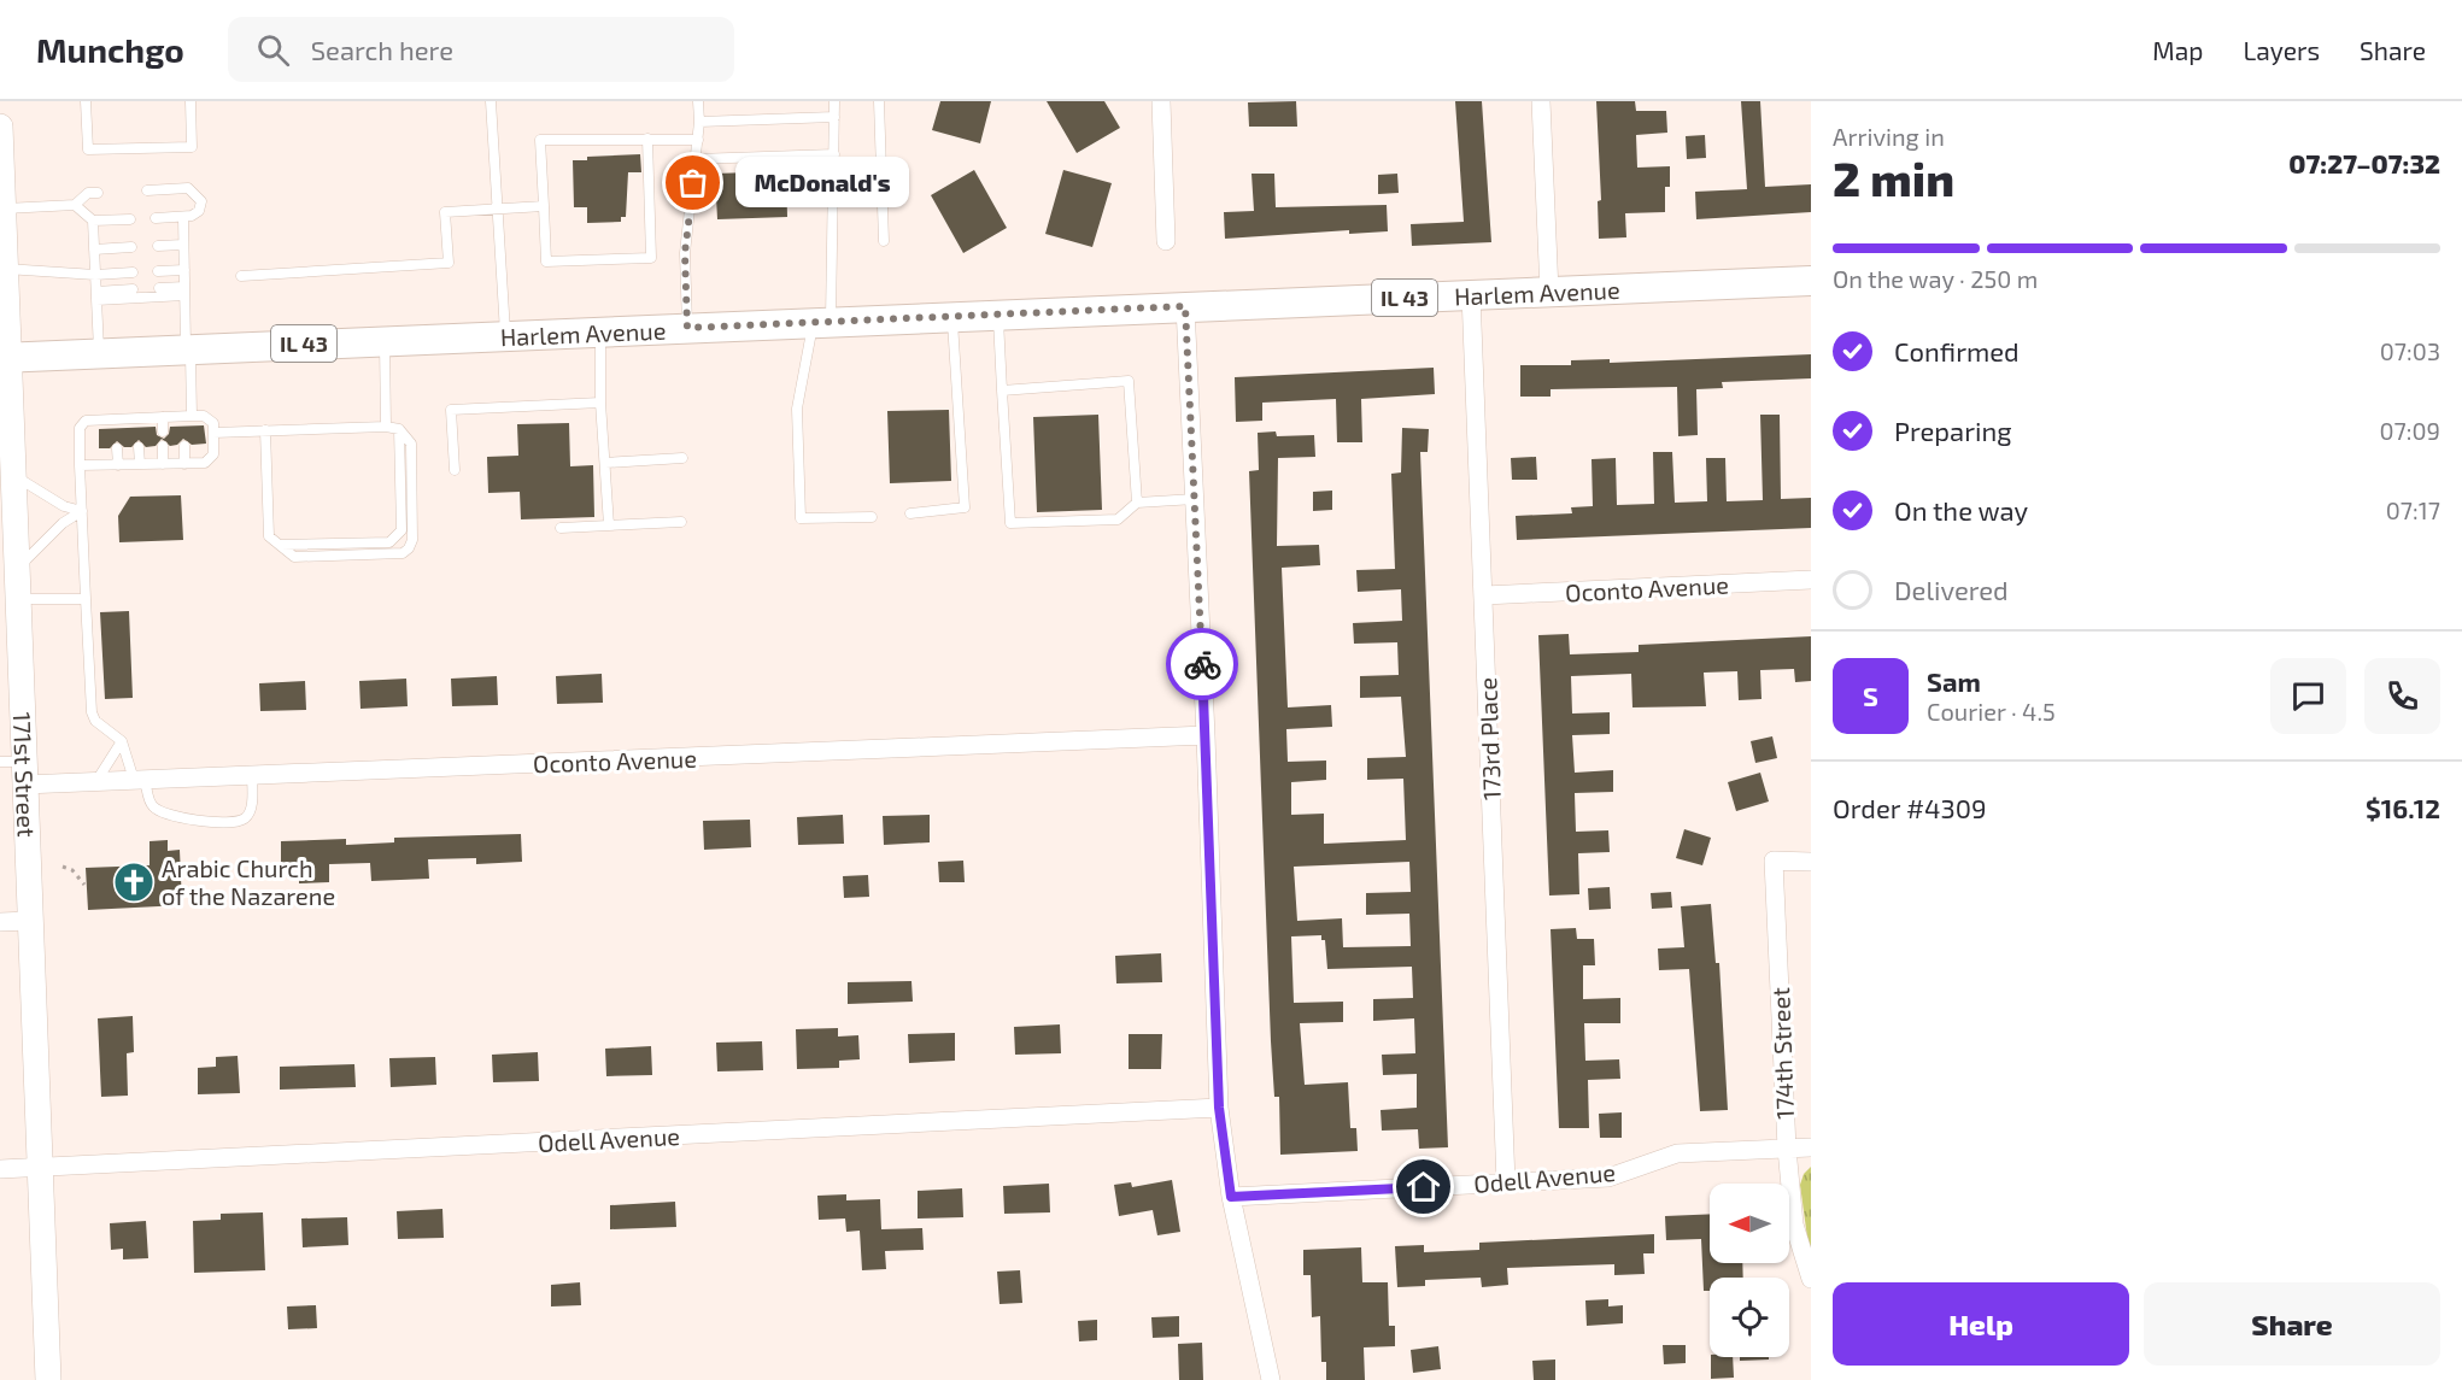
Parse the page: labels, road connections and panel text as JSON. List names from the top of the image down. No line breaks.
{"streets":{"main road":["Harlem Avenue","IL 43"],"street":["Oconto Avenue","173rd Place","171st Street","174th Street","Odell Avenue"]},"crossings":[["Harlem Avenue","173rd Place"],["Harlem Avenue","171st Street"],["Oconto Avenue","173rd Place"],["Oconto Avenue","171st Street"],["173rd Place","Odell Avenue"],["171st Street","Odell Avenue"],["174th Street","Odell Avenue"]],"places":{"other":["McDonald's"],"church":["Arabic Church of the Nazarene"]},"north":"left","page":{"header":"Munchgo","search":"Search here","nav":["Map","Layers","Share"],"heading":["2 min","Arriving in","07:27–07:32"],"panel":["Sam","Courier · 4.5","Order #4309","$16.12"],"bubble":"McDonald's","bar":"On the way · 250 m","list":[["Confirmed","07:03"],["Preparing","07:09"],["On the way","07:17"],"Delivered"],"round":"S","buttons":["Help","Share"]}}
